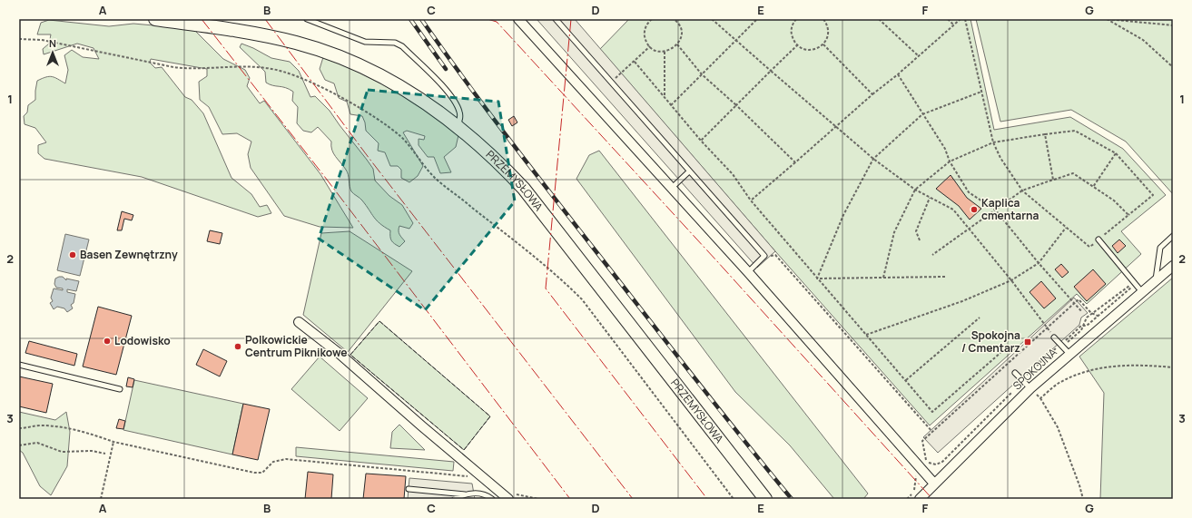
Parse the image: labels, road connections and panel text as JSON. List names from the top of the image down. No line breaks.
{"streets":{"street":["PRZEMYSŁOWA","SPOKOJNA"]},"places":{"other":["Kaplica cmentarna","Basen Zewnętrzny","Lodowisko","Polkowickie Centrum Piknikowe"],"transit":["Spokojna / Cmentarz"]},"north":"top","grid":{"columns":["A","B","C","D","E","F","G"],"rows":["1","2","3"]}}
